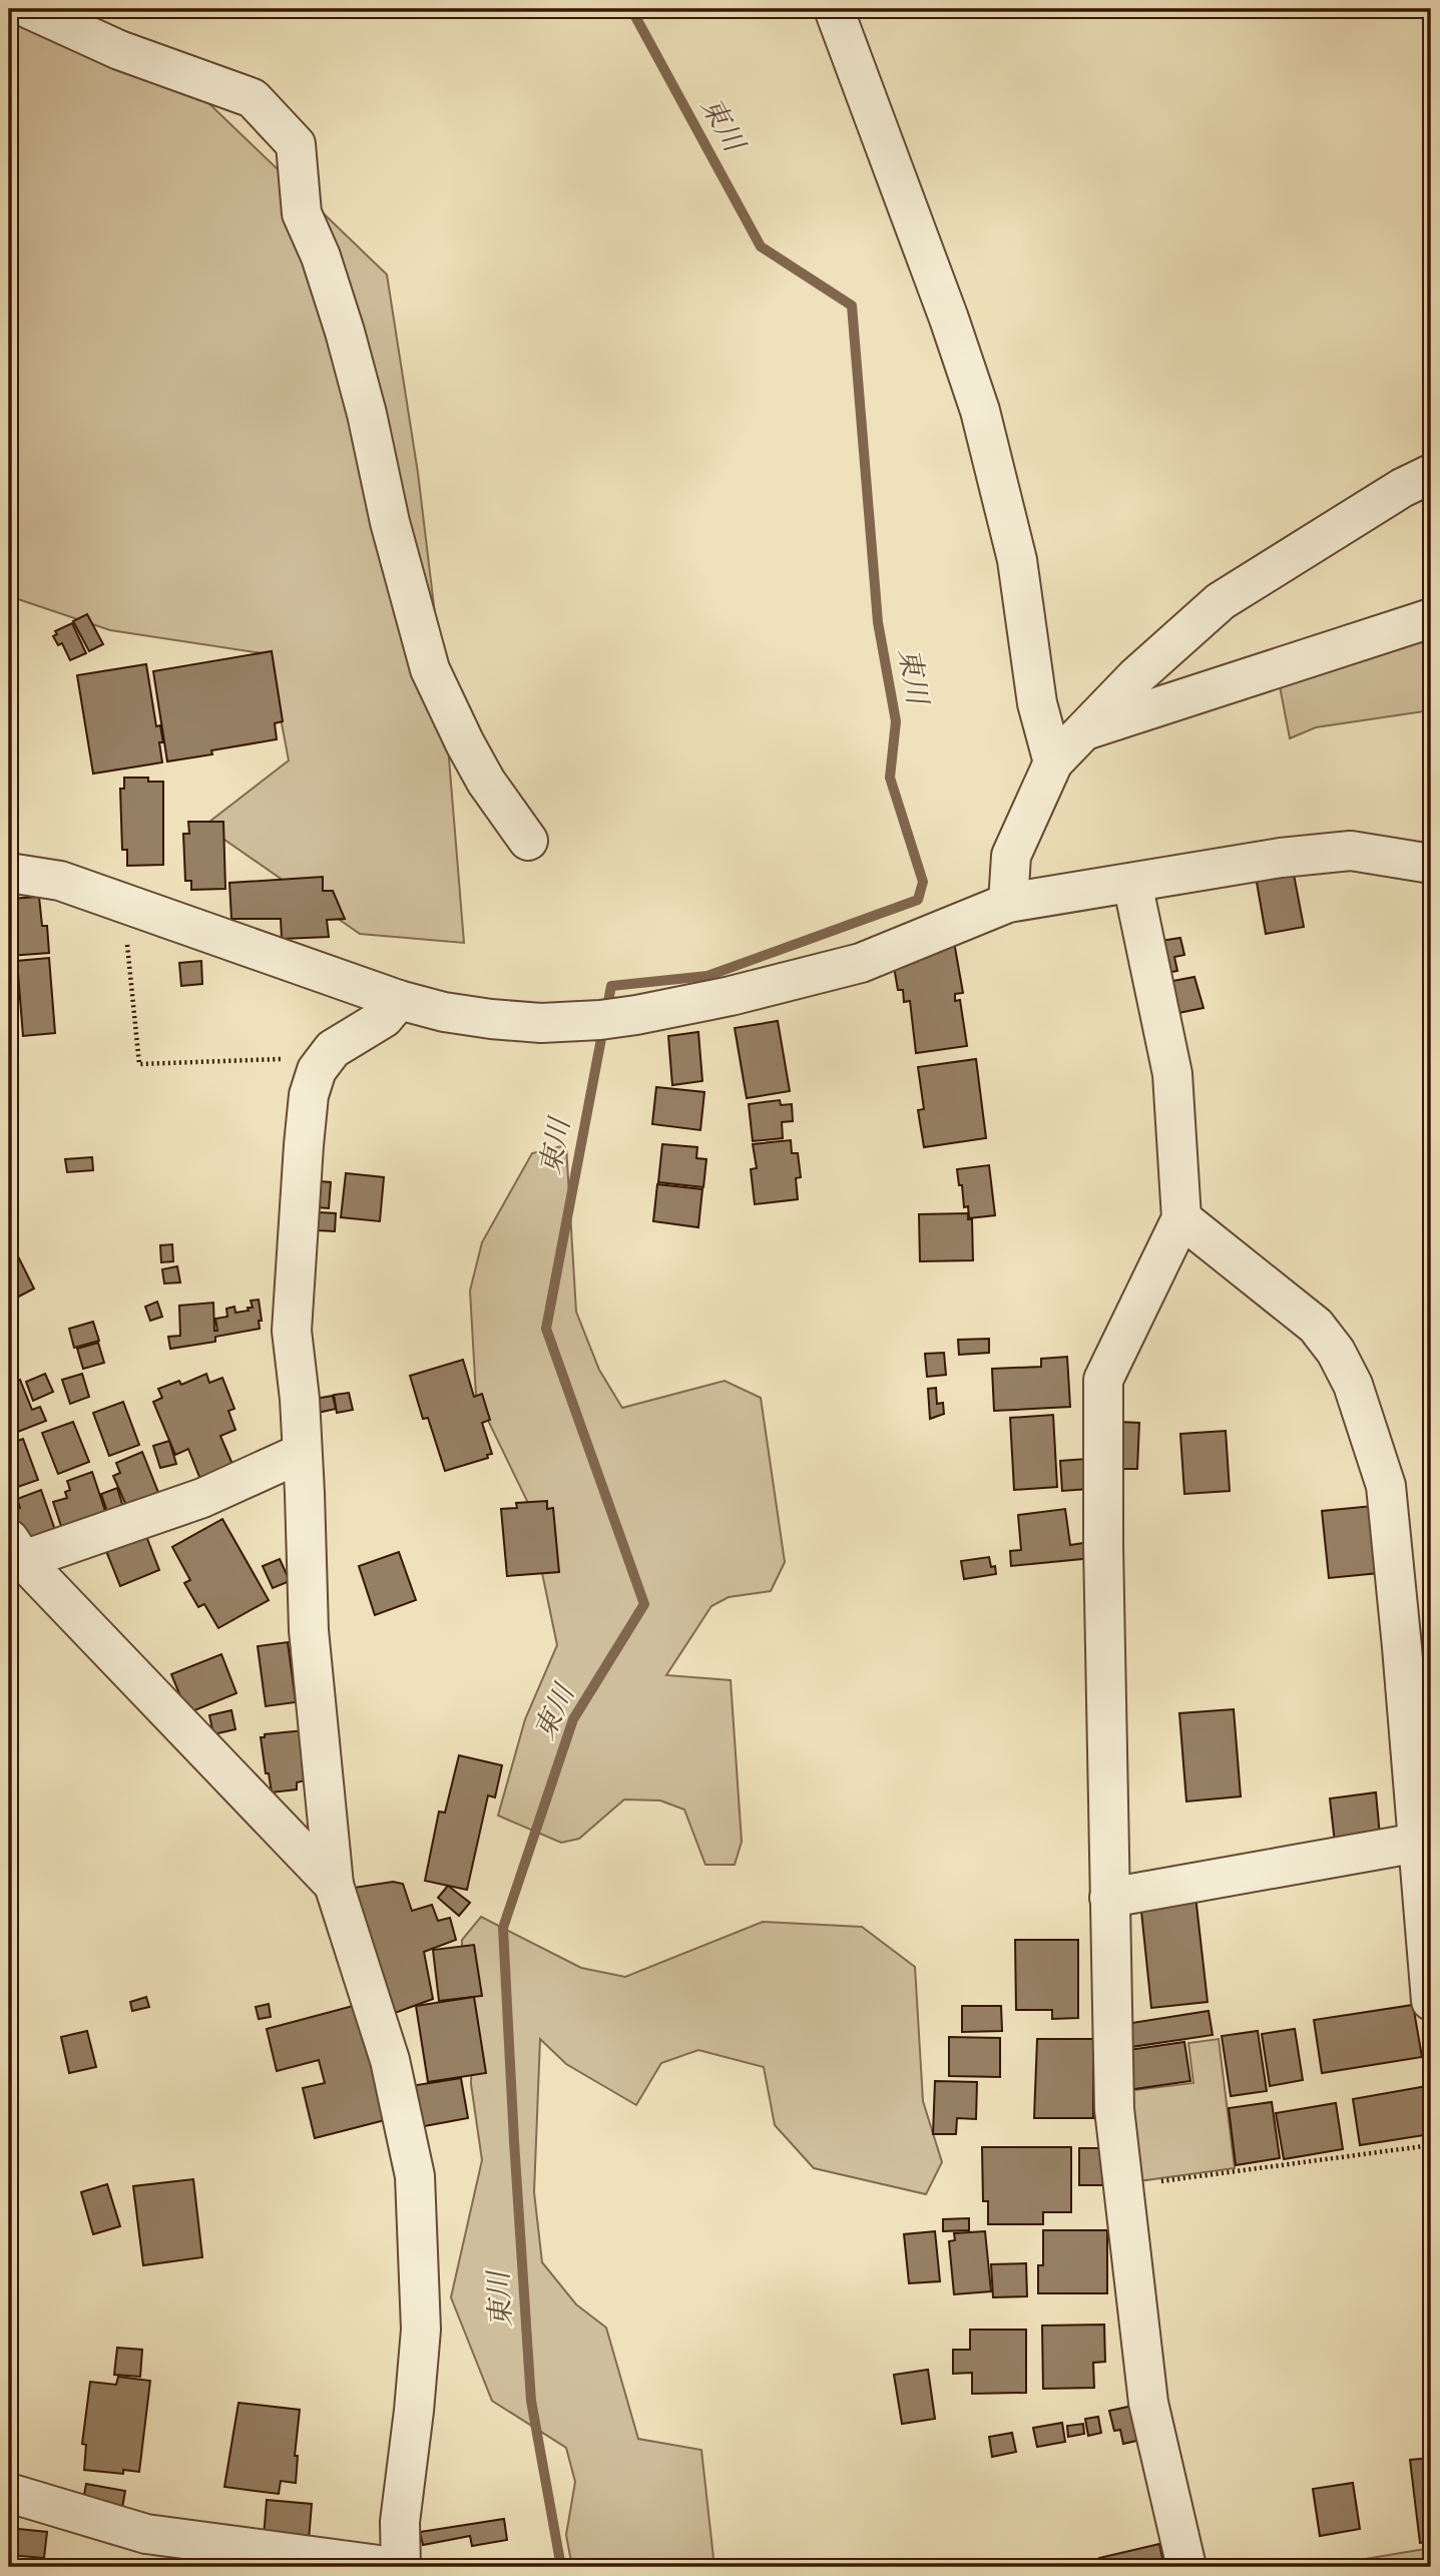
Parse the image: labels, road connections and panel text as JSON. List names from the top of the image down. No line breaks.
{"water":["東川"]}
